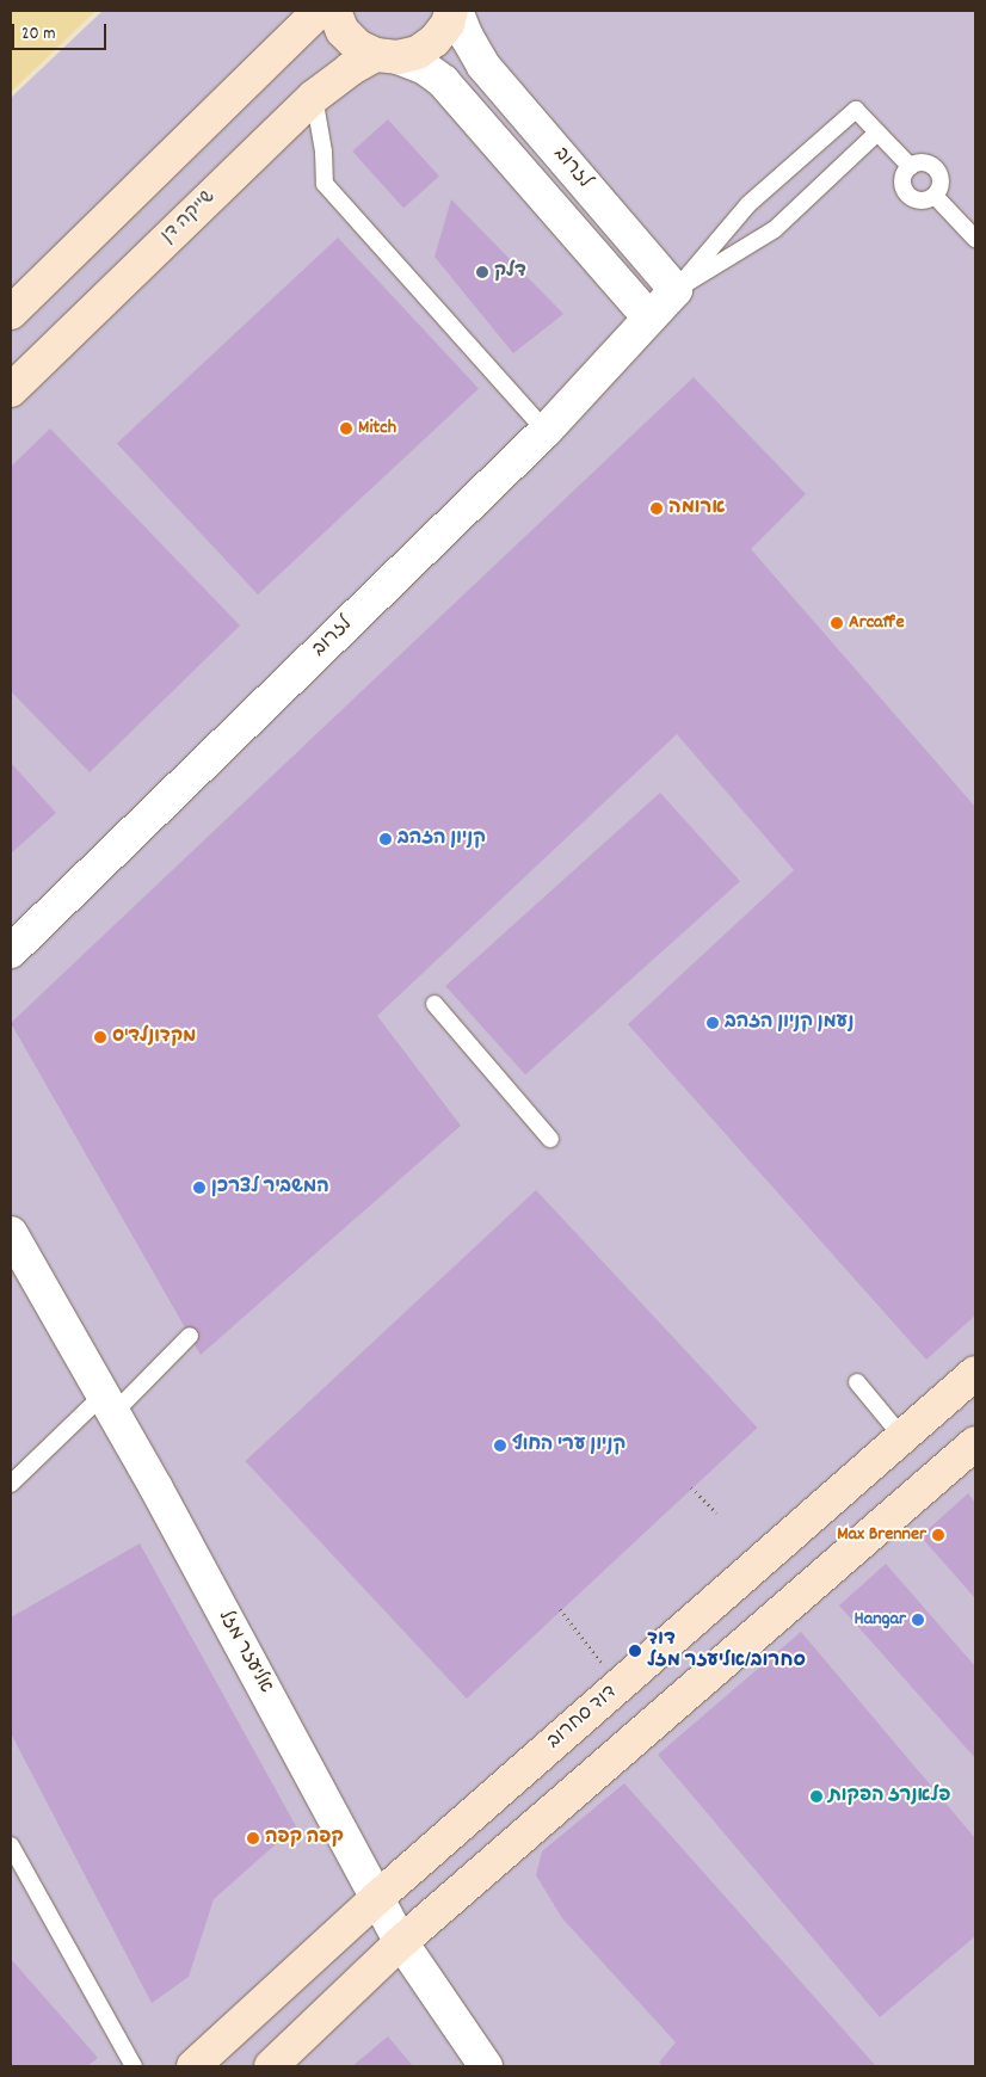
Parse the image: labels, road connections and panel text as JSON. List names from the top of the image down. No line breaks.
{"streets":{"street":["לזרוב","שייקה דן","אליעזר מזל","דוד סחרוב"]},"crossings":[["לזרוב","שייקה דן"],["אליעזר מזל","דוד סחרוב"]],"places":["דלק","Mitch","ארומה","Arcaffe","קניון הזהב","נעמן קניון הזהב","מקדונלד'ס","המשביר לצרכן","קניון ערי החוף","Max Brenner","Hangar","דוד סחרוב/אליעזר מזל","פלאנרז הפקות","קפה קפה"],"scale_bar":"20 m"}
